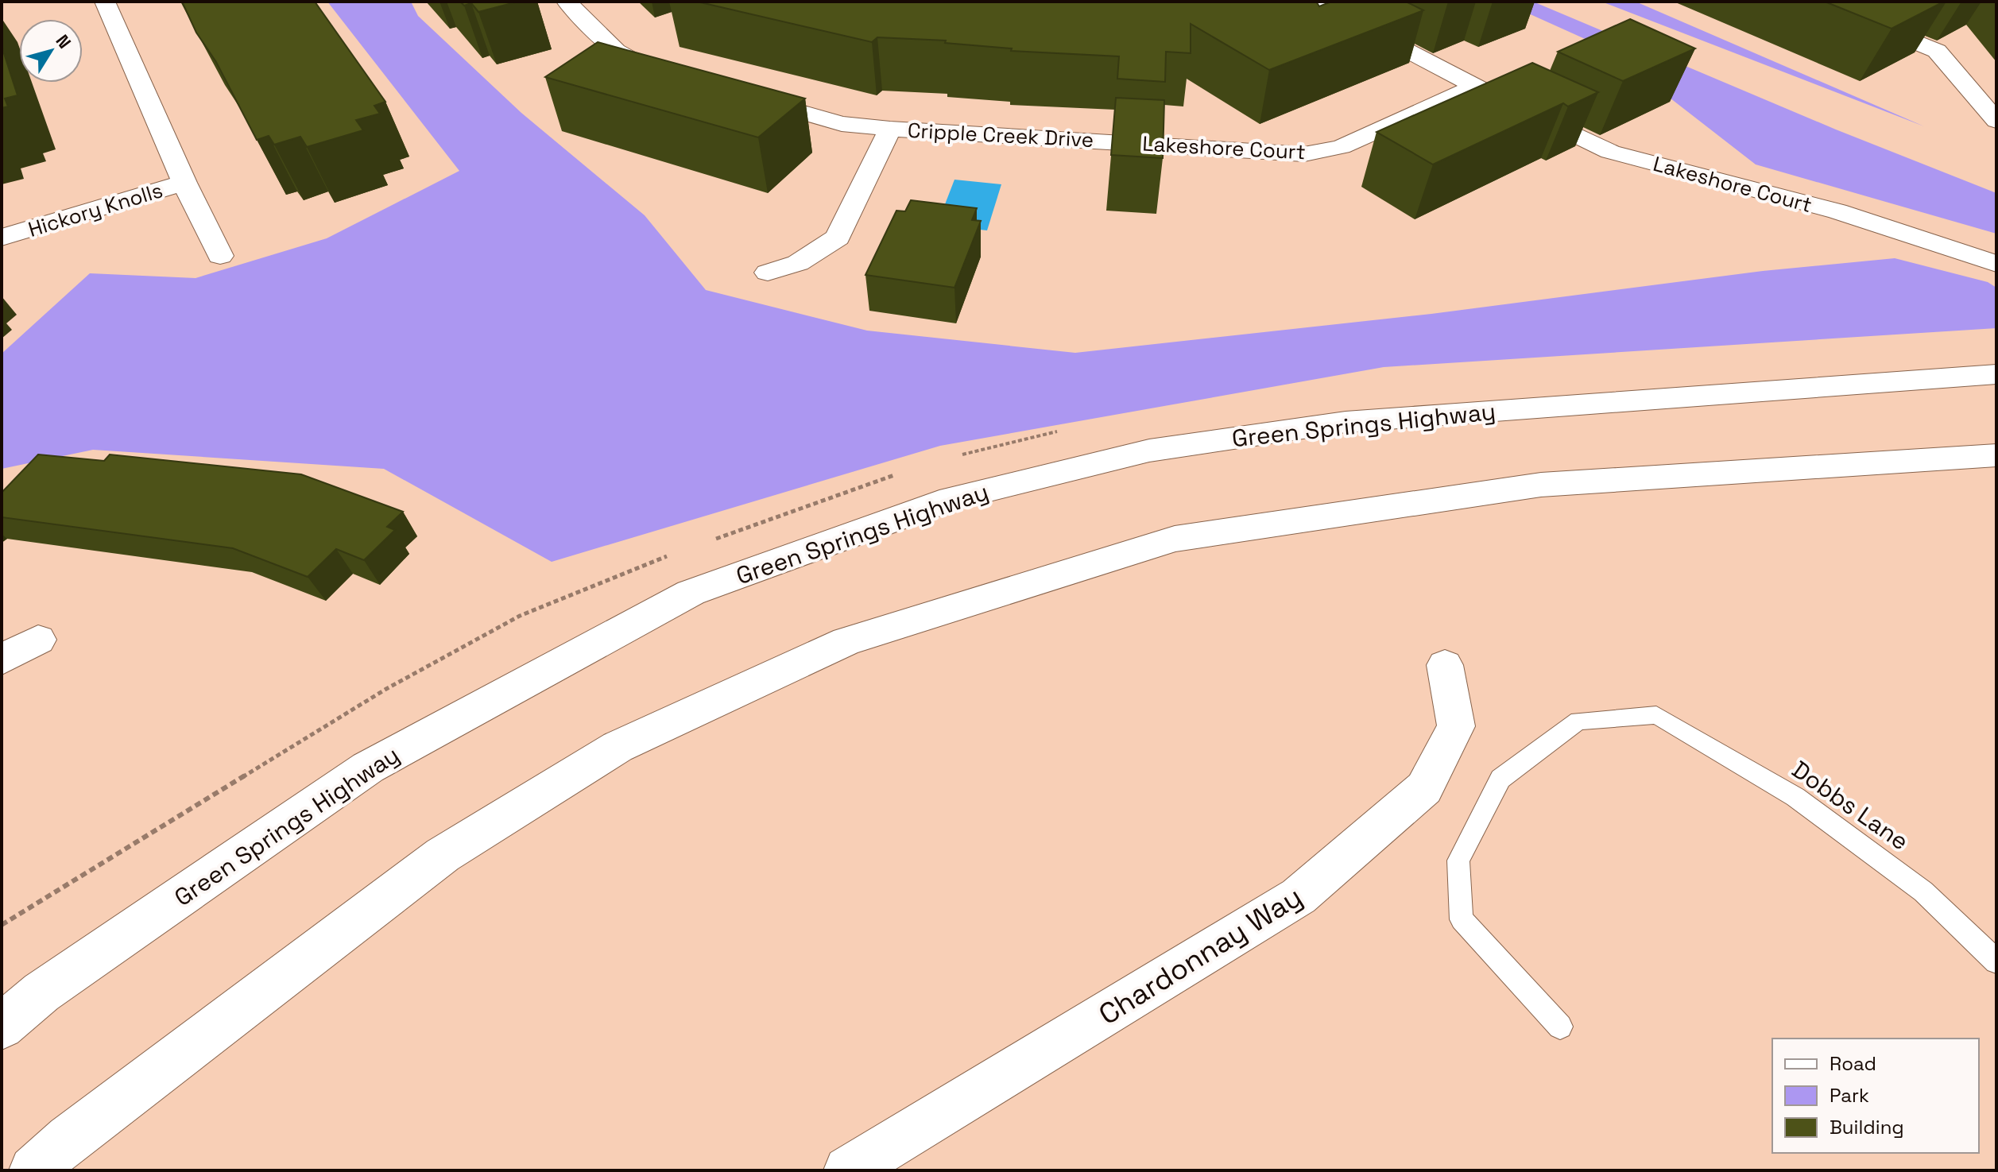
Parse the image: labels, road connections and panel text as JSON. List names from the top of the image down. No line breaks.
{"streets":{"street":["Cripple Creek Drive","Lakeshore Court","Hickory Knolls","Green Springs Highway","Chardonnay Way"],"lane":["Dobbs Lane"]},"crossings":[["Cripple Creek Drive","Lakeshore Court"]],"legend":["Road","Park","Building"],"north":"top right"}
